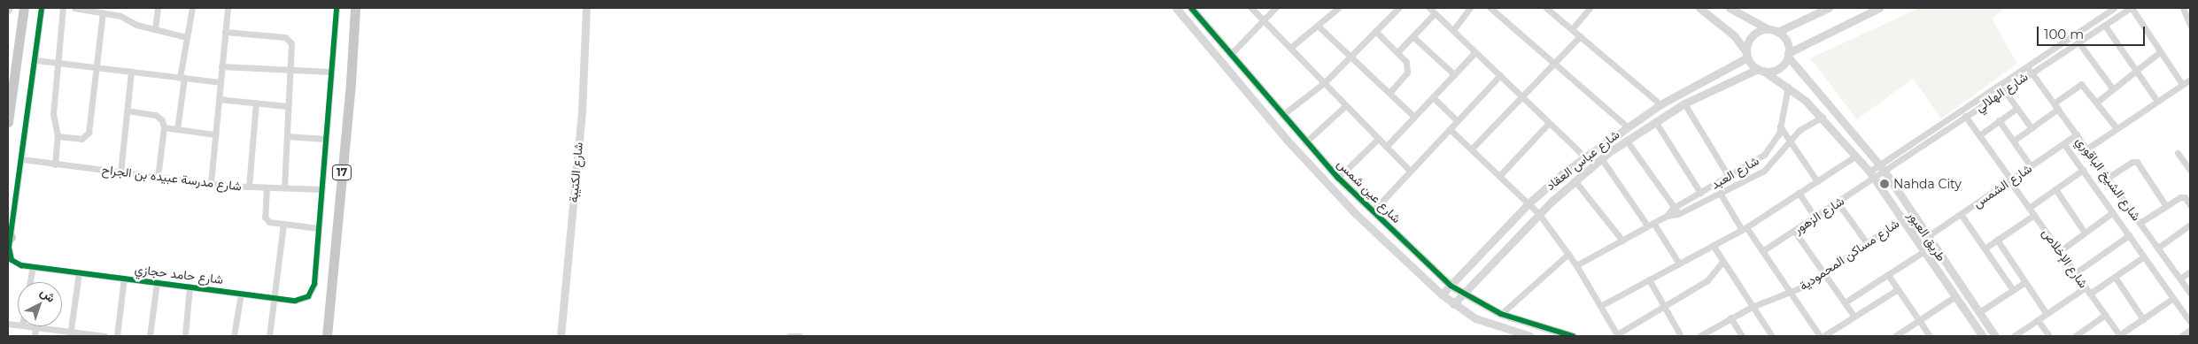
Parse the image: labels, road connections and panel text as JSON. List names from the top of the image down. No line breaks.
{"streets":{"highway":["17"],"street":["شارع الهلالي","شارع عباس العقاد","شارع الكتيبة","شارع العبد","شارع مدرسة عبيده بن الجراح","شارع الشيخ الباقوري","شارع الشمس","شارع عين شمس","شارع الزهور","طريق العبور","شارع مساكن المحمودية","شارع الإخلاص","شارع حامد حجازي"]},"crossings":[["شارع الهلالي","شارع الشيخ الباقوري"],["شارع الهلالي","شارع الزهور"],["شارع الهلالي","طريق العبور"],["شارع الهلالي","شارع الإخلاص"],["شارع عباس العقاد","شارع عين شمس"],["شارع عباس العقاد","طريق العبور"],["شارع العبد","طريق العبور"],["شارع مدرسة عبيده بن الجراح","شارع حامد حجازي"],["شارع الشيخ الباقوري","شارع الشمس"],["شارع الشمس","طريق العبور"],["شارع الشمس","شارع الإخلاص"],["شارع الزهور","طريق العبور"],["طريق العبور","شارع مساكن المحمودية"]],"places":["Nahda City"],"scale_bar":"100 m","north":"top right"}
